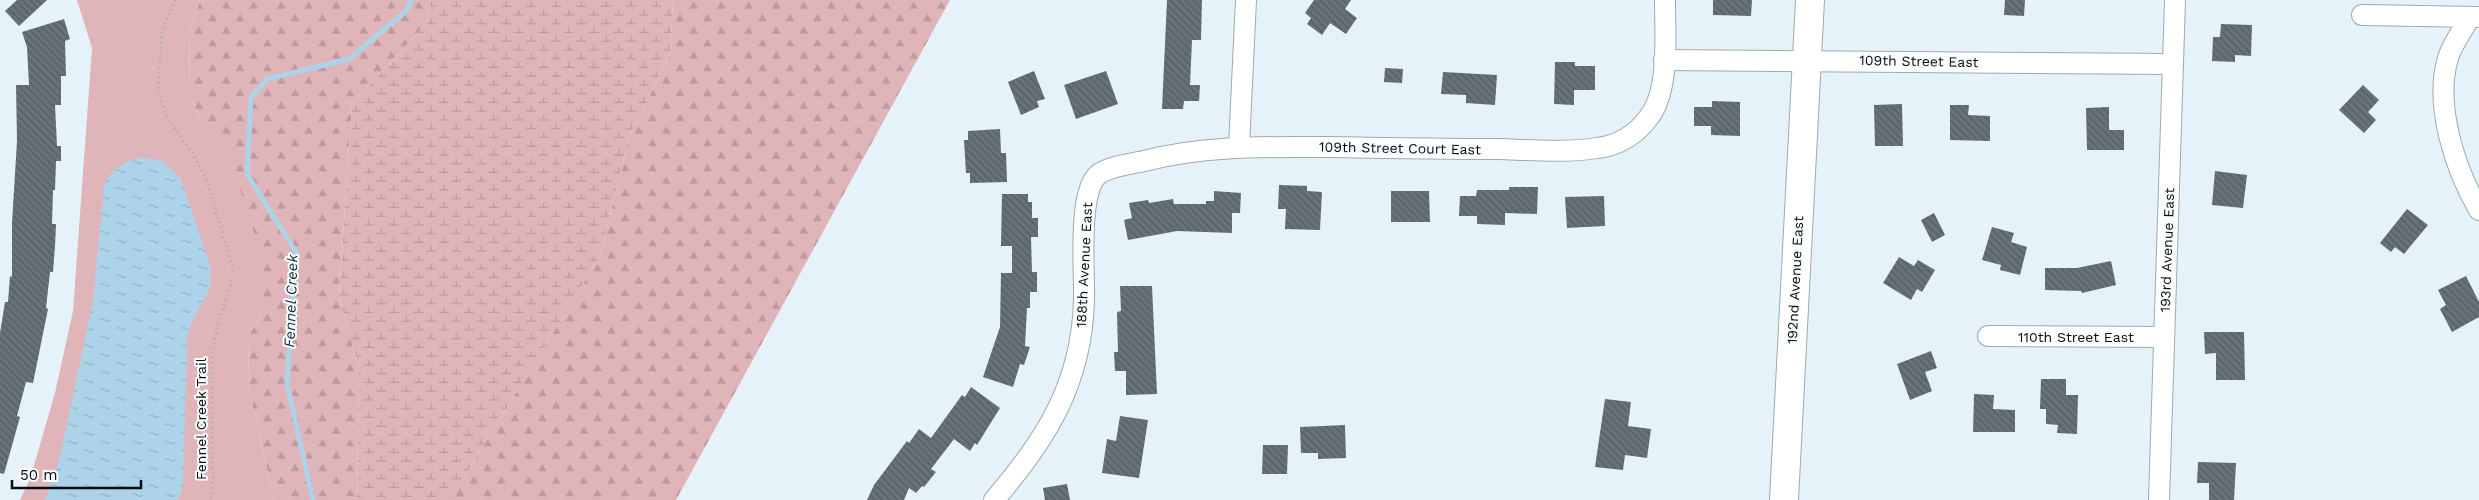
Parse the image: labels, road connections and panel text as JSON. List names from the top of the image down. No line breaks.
{"streets":{"street":["109th Street East","109th Street Court East","193rd Avenue East","188th Avenue East","192nd Avenue East","110th Street East"],"path":["Fennel Creek Trail"]},"crossings":[["109th Street East","109th Street Court East"],["109th Street East","193rd Avenue East"],["109th Street East","192nd Avenue East"],["109th Street Court East","188th Avenue East"],["193rd Avenue East","110th Street East"]],"water":["Fennel Creek"],"scale_bar":"50 m"}
